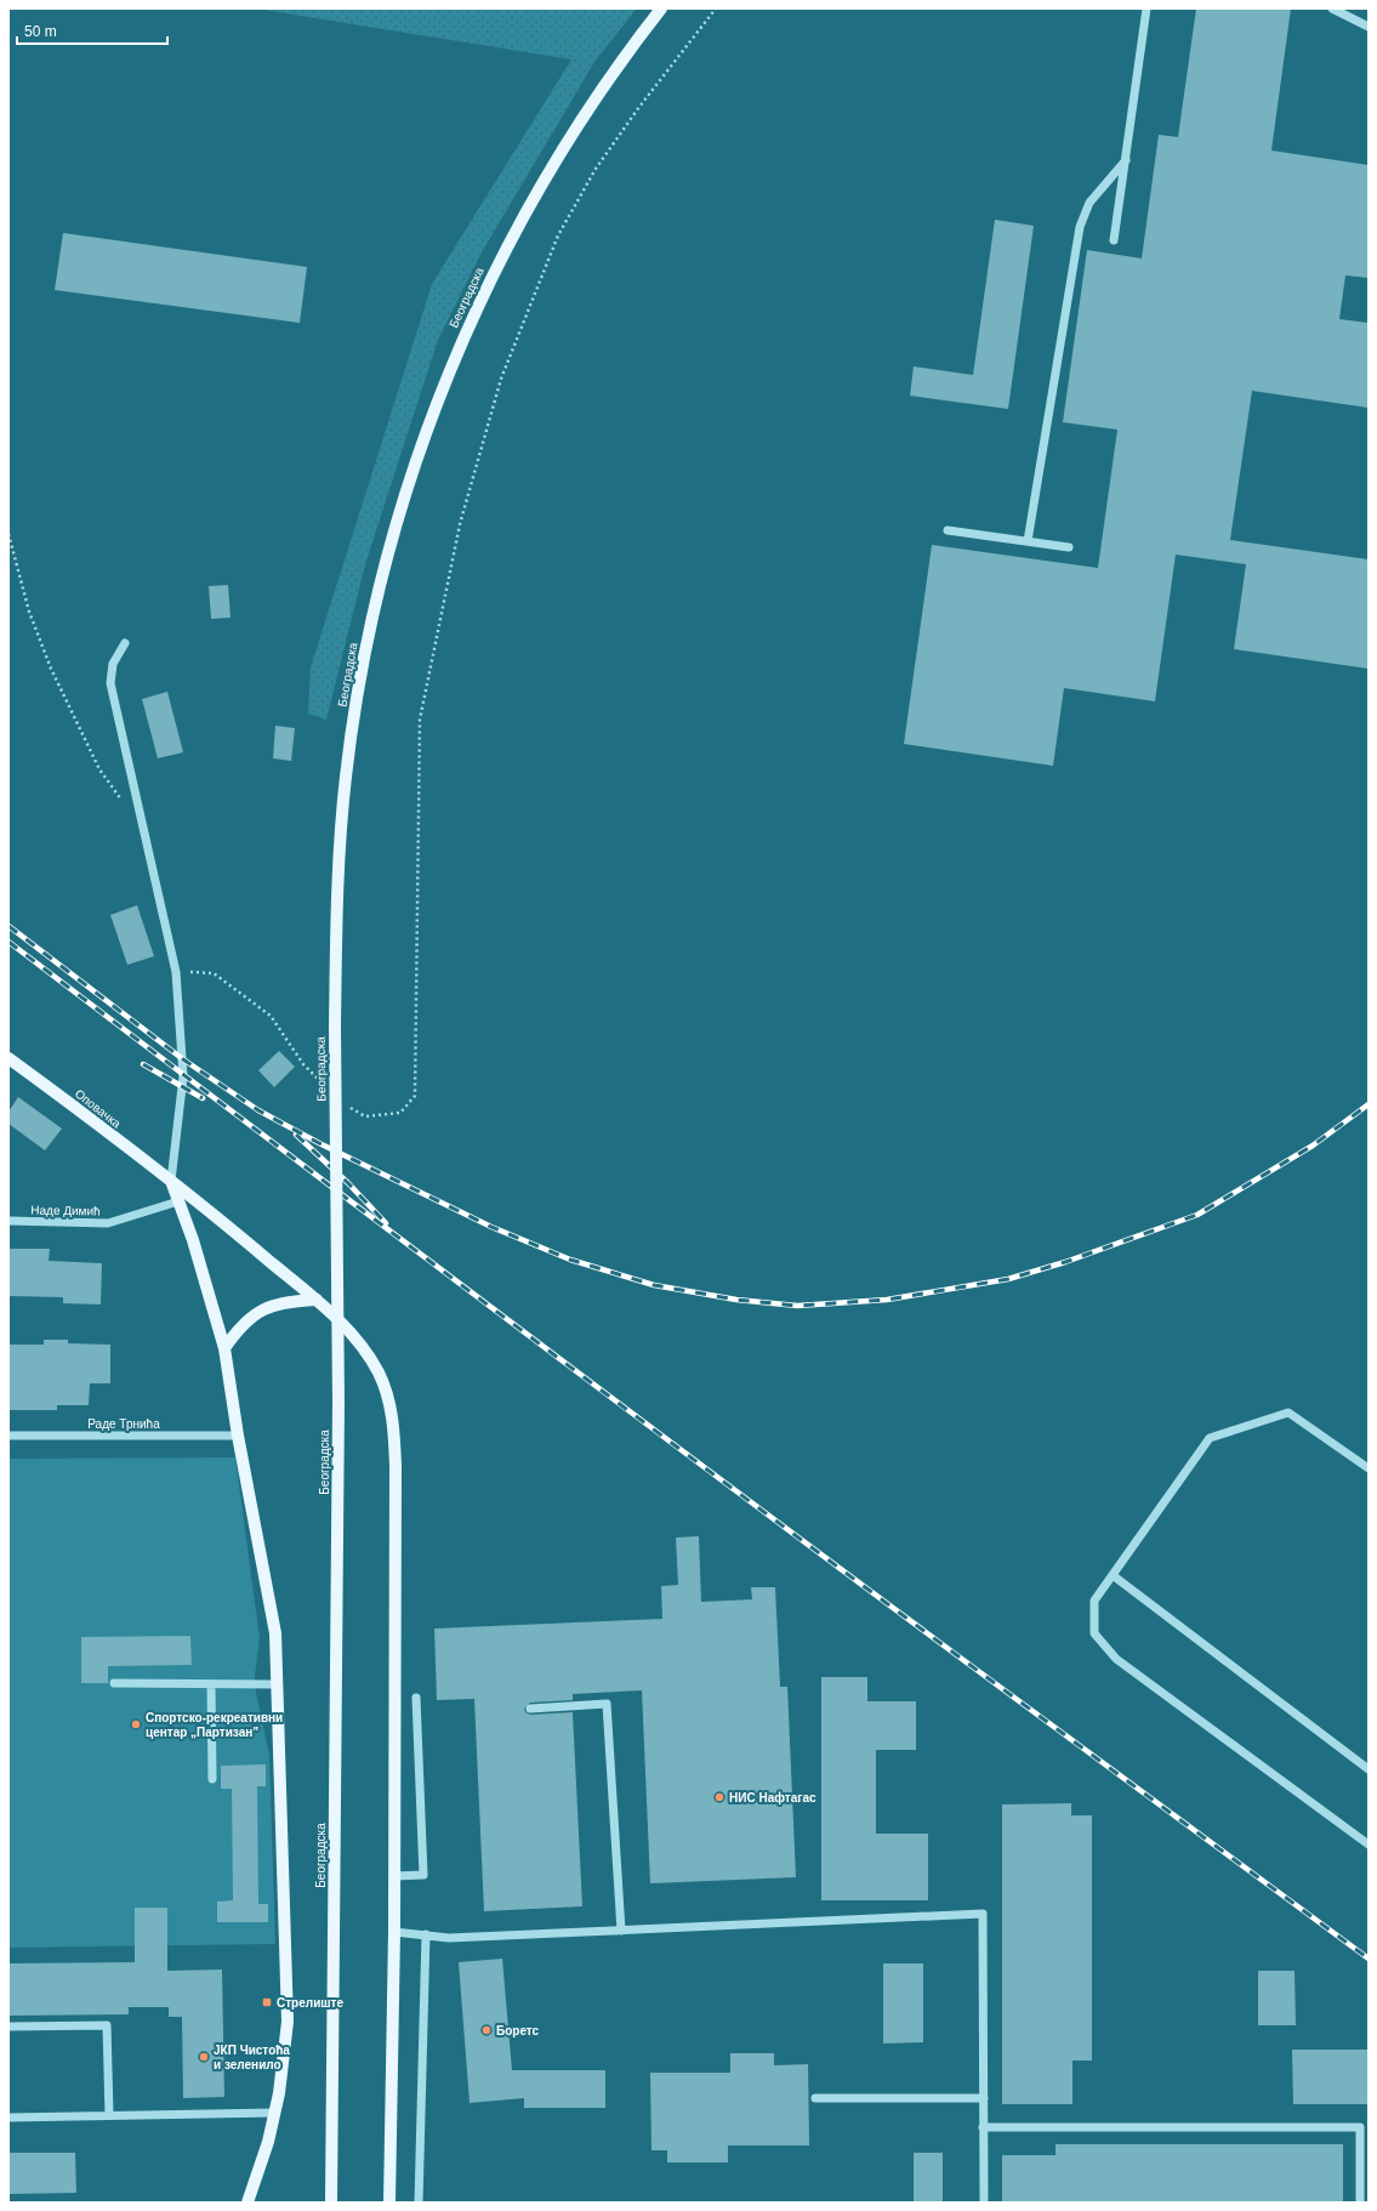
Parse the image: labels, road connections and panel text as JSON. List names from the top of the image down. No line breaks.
{"streets":{"main road":["Београдска","Оповачка"],"street":["Наде Димић","Раде Трнића"]},"places":{"other":["Спортско-рекреативни центар „Партизан”","НИС Нафтагас","Боретс","ЈКП Чистоћа и зеленило"],"transit":["Стрелиште"]},"scale_bar":"50 m"}
